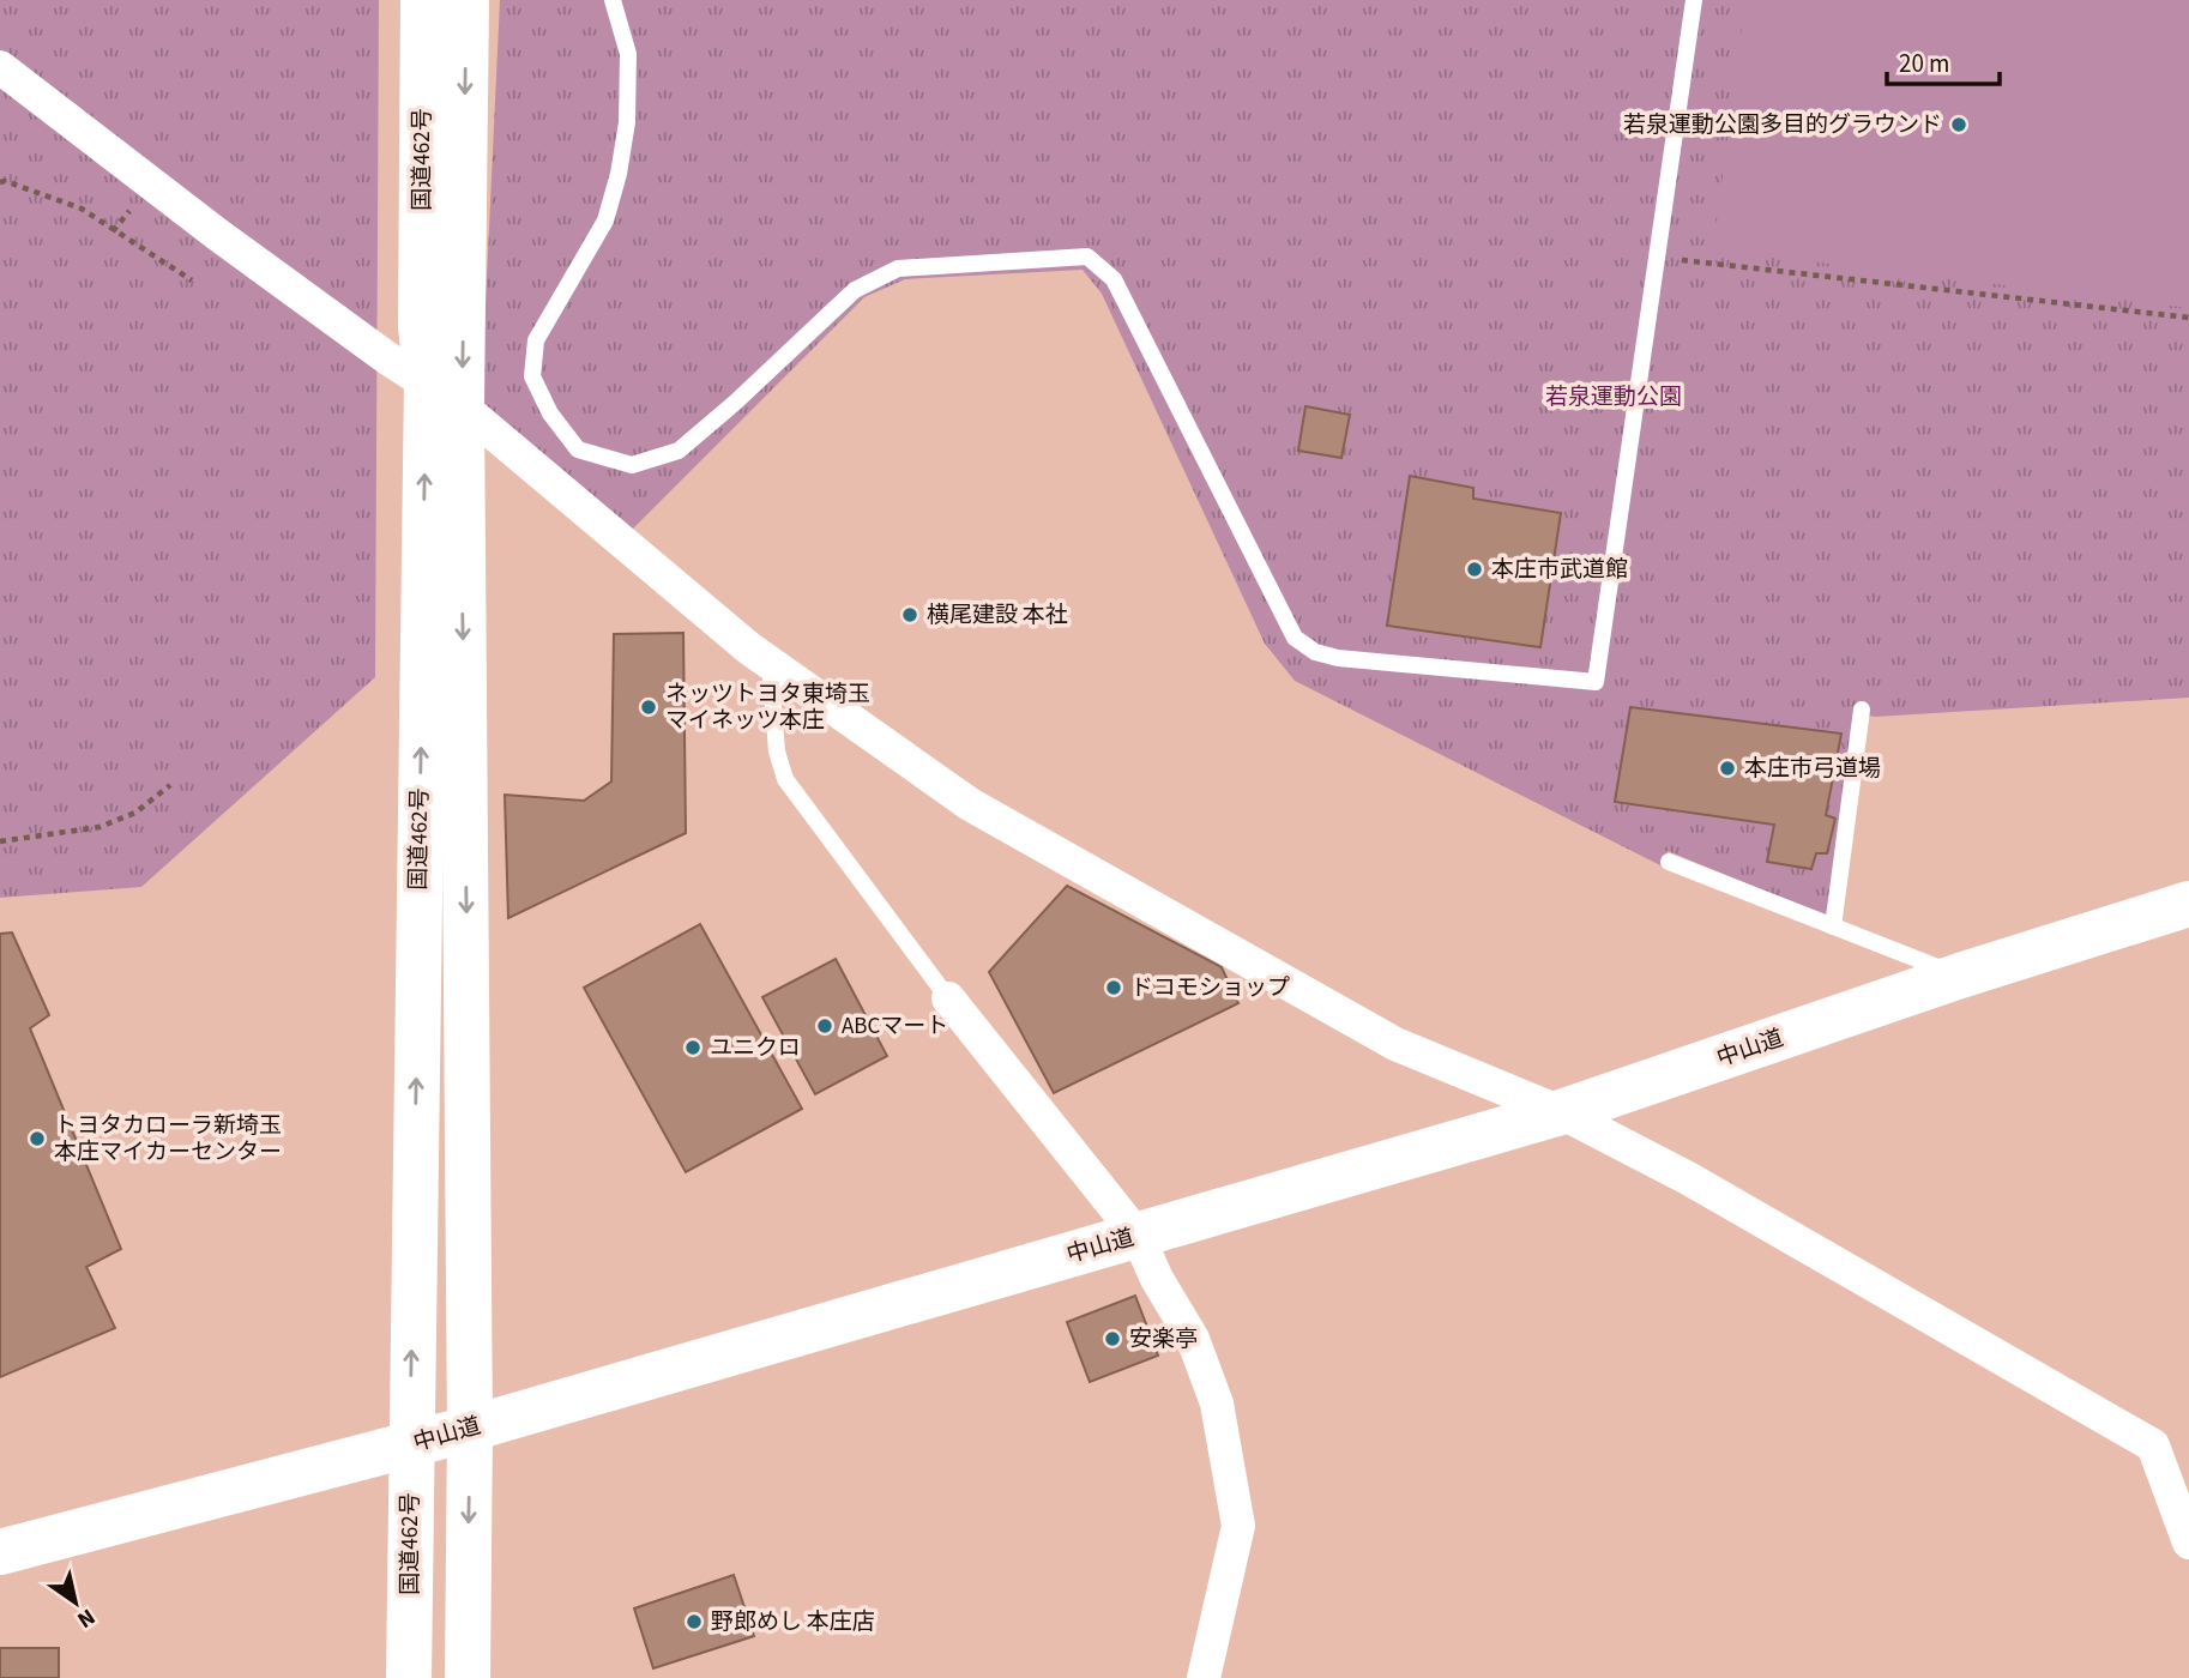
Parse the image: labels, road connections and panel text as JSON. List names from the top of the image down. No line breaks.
{"streets":{"highway":["国道462号","中山道"]},"crossings":[["国道462号","中山道"]],"parks":["若泉運動公園"],"places":["若泉運動公園多目的グラウンド","本庄市武道館","横尾建設 本社","ネッツトヨタ東埼玉 マイネッツ本庄","本庄市弓道場","ドコモショップ","ABCマート","ユニクロ","トヨタカローラ新埼玉 本庄マイカーセンター","安楽亭","野郎めし 本庄店"],"scale_bar":"20 m","north":"bottom right"}
